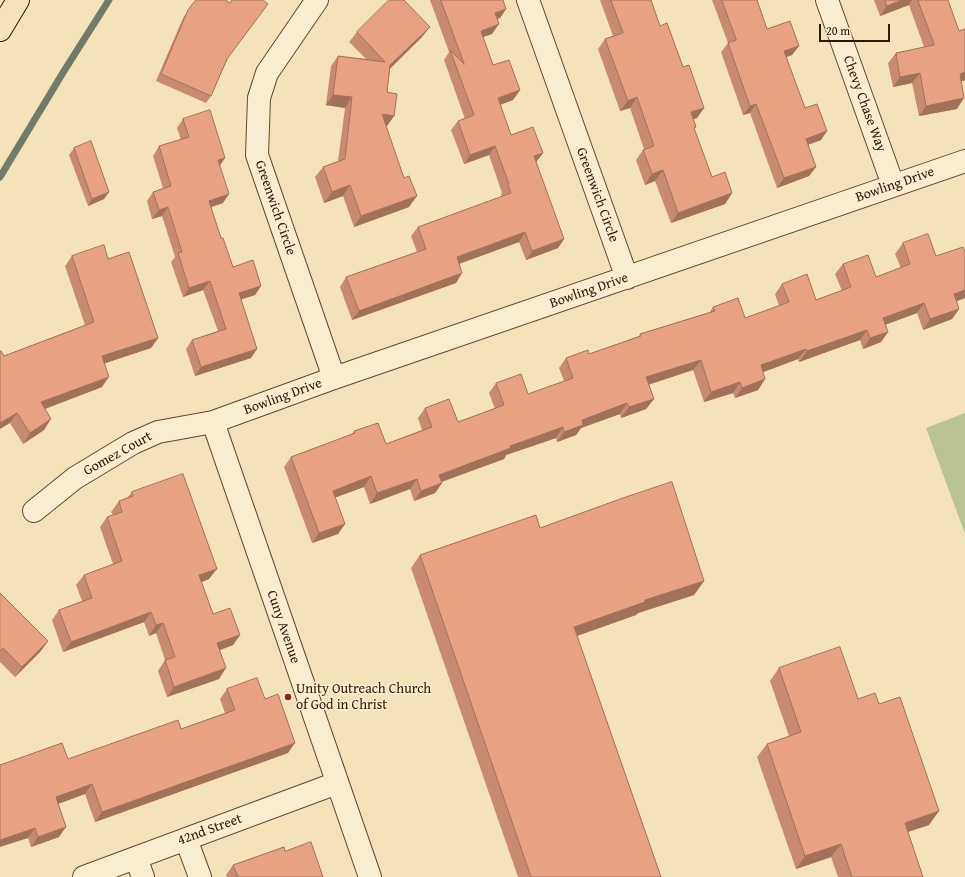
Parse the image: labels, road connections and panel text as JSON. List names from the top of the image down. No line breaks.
{"streets":{"street":["Chevy Chase Way","Bowling Drive","Greenwich Circle","Gomez Court","Cuny Avenue","42nd Street"]},"crossings":[["Chevy Chase Way","Bowling Drive"],["Bowling Drive","Greenwich Circle"],["Bowling Drive","Gomez Court"],["Bowling Drive","Cuny Avenue"],["Gomez Court","Cuny Avenue"],["Cuny Avenue","42nd Street"]],"places":["Unity Outreach Church of God in Christ"],"scale_bar":"20 m"}
